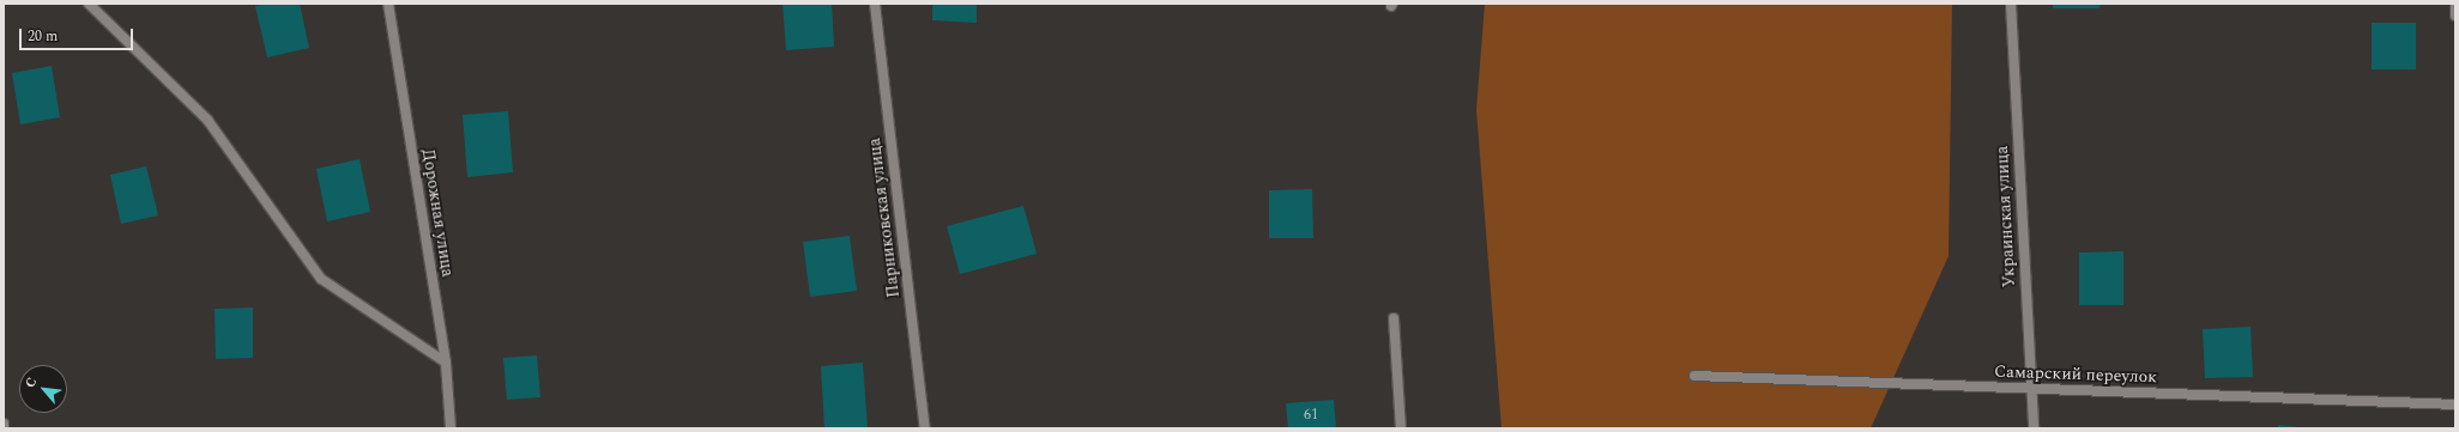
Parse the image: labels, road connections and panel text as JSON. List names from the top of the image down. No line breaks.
{"streets":{"street":["Дорожная улица","Украинская улица","Парниковская улица","Самарский переулок"]},"crossings":[["Украинская улица","Самарский переулок"]],"house_numbers":["61"],"scale_bar":"20 m","north":"top left"}
